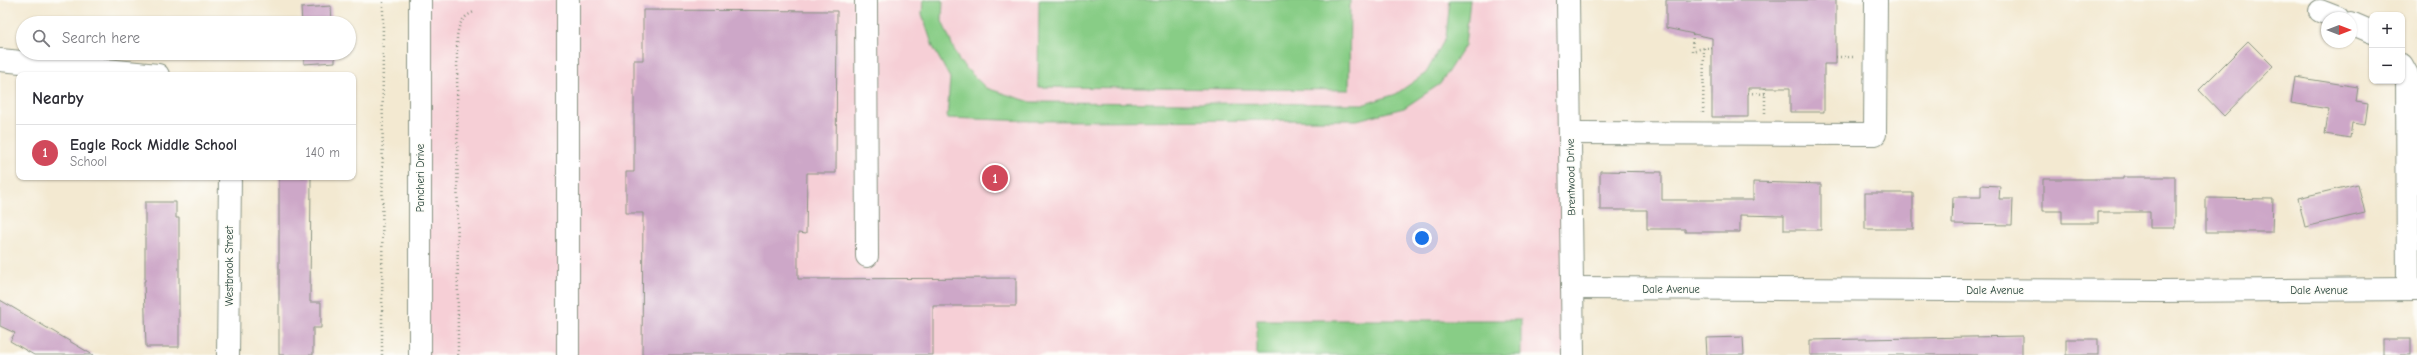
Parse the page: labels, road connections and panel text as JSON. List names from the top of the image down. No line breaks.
{"streets":{"street":["Brentwood Drive","Pancheri Drive","Westbrook Street","Dale Avenue"]},"crossings":[["Brentwood Drive","Dale Avenue"]],"north":"right","page":{"map_buttons":["+","−"],"search":"Search here","heading":"Nearby","list":[{"mark":"1","name":"Eagle Rock Middle School","note":"School","value":"140 m"}],"pins":"1"}}
